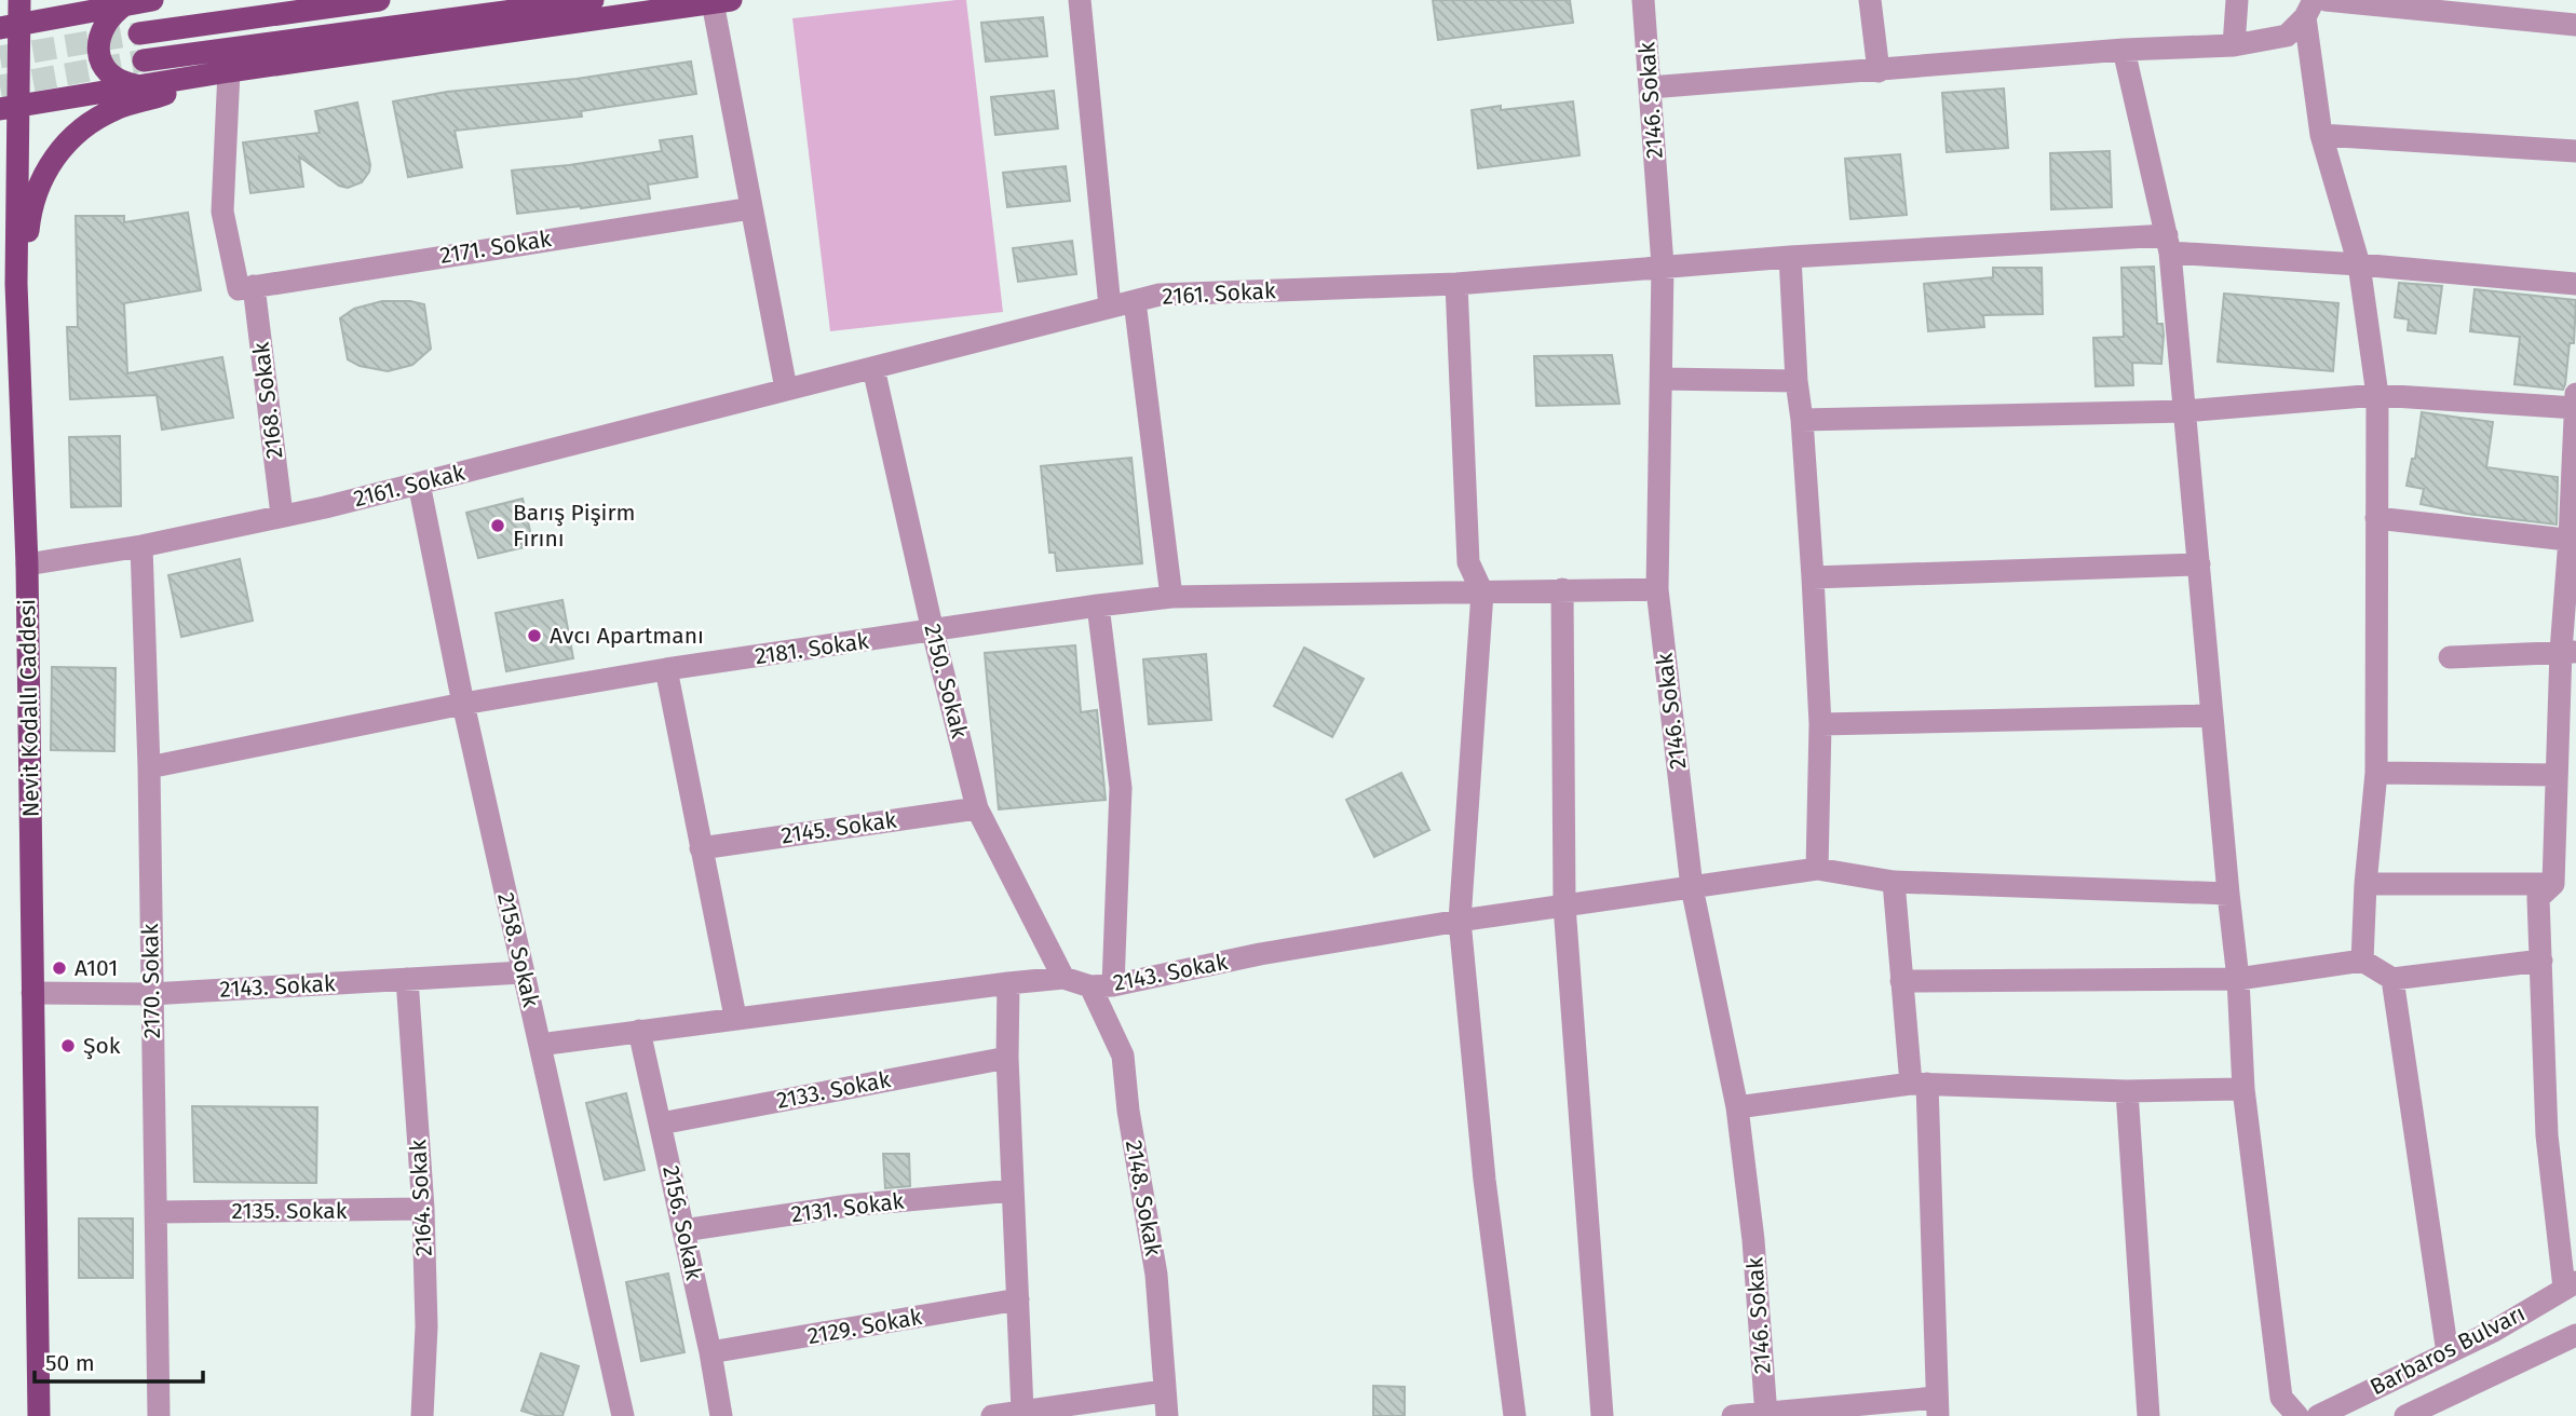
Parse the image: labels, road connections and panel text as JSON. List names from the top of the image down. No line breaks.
{"streets":{"main road":["Nevit Kodallı Caddesi"],"street":["2146. Sokak","2171. Sokak","2161. Sokak","2168. Sokak","2181. Sokak","2150. Sokak","2145. Sokak","2158. Sokak","2143. Sokak","2170. Sokak","2133. Sokak","2164. Sokak","2148. Sokak","2131. Sokak","2135. Sokak","2156. Sokak","2129. Sokak","Barbaros Bulvarı"]},"crossings":[["2146. Sokak","2161. Sokak"],["2146. Sokak","2181. Sokak"],["2146. Sokak","2143. Sokak"],["2171. Sokak","2168. Sokak"],["2161. Sokak","2168. Sokak"],["2161. Sokak","2150. Sokak"],["2161. Sokak","Nevit Kodallı Caddesi"],["2161. Sokak","2158. Sokak"],["2161. Sokak","2170. Sokak"],["2181. Sokak","2150. Sokak"],["2181. Sokak","2158. Sokak"],["2181. Sokak","2170. Sokak"],["2150. Sokak","2145. Sokak"],["2150. Sokak","2143. Sokak"],["Nevit Kodallı Caddesi","2143. Sokak"],["2158. Sokak","2143. Sokak"],["2143. Sokak","2170. Sokak"],["2143. Sokak","2164. Sokak"],["2143. Sokak","2148. Sokak"],["2143. Sokak","2156. Sokak"],["2170. Sokak","2135. Sokak"],["2133. Sokak","2156. Sokak"],["2164. Sokak","2135. Sokak"],["2131. Sokak","2156. Sokak"],["2156. Sokak","2129. Sokak"]],"places":["Barış Pişirm Fırını","Avcı Apartmanı","A101","Şok"],"scale_bar":"50 m"}
